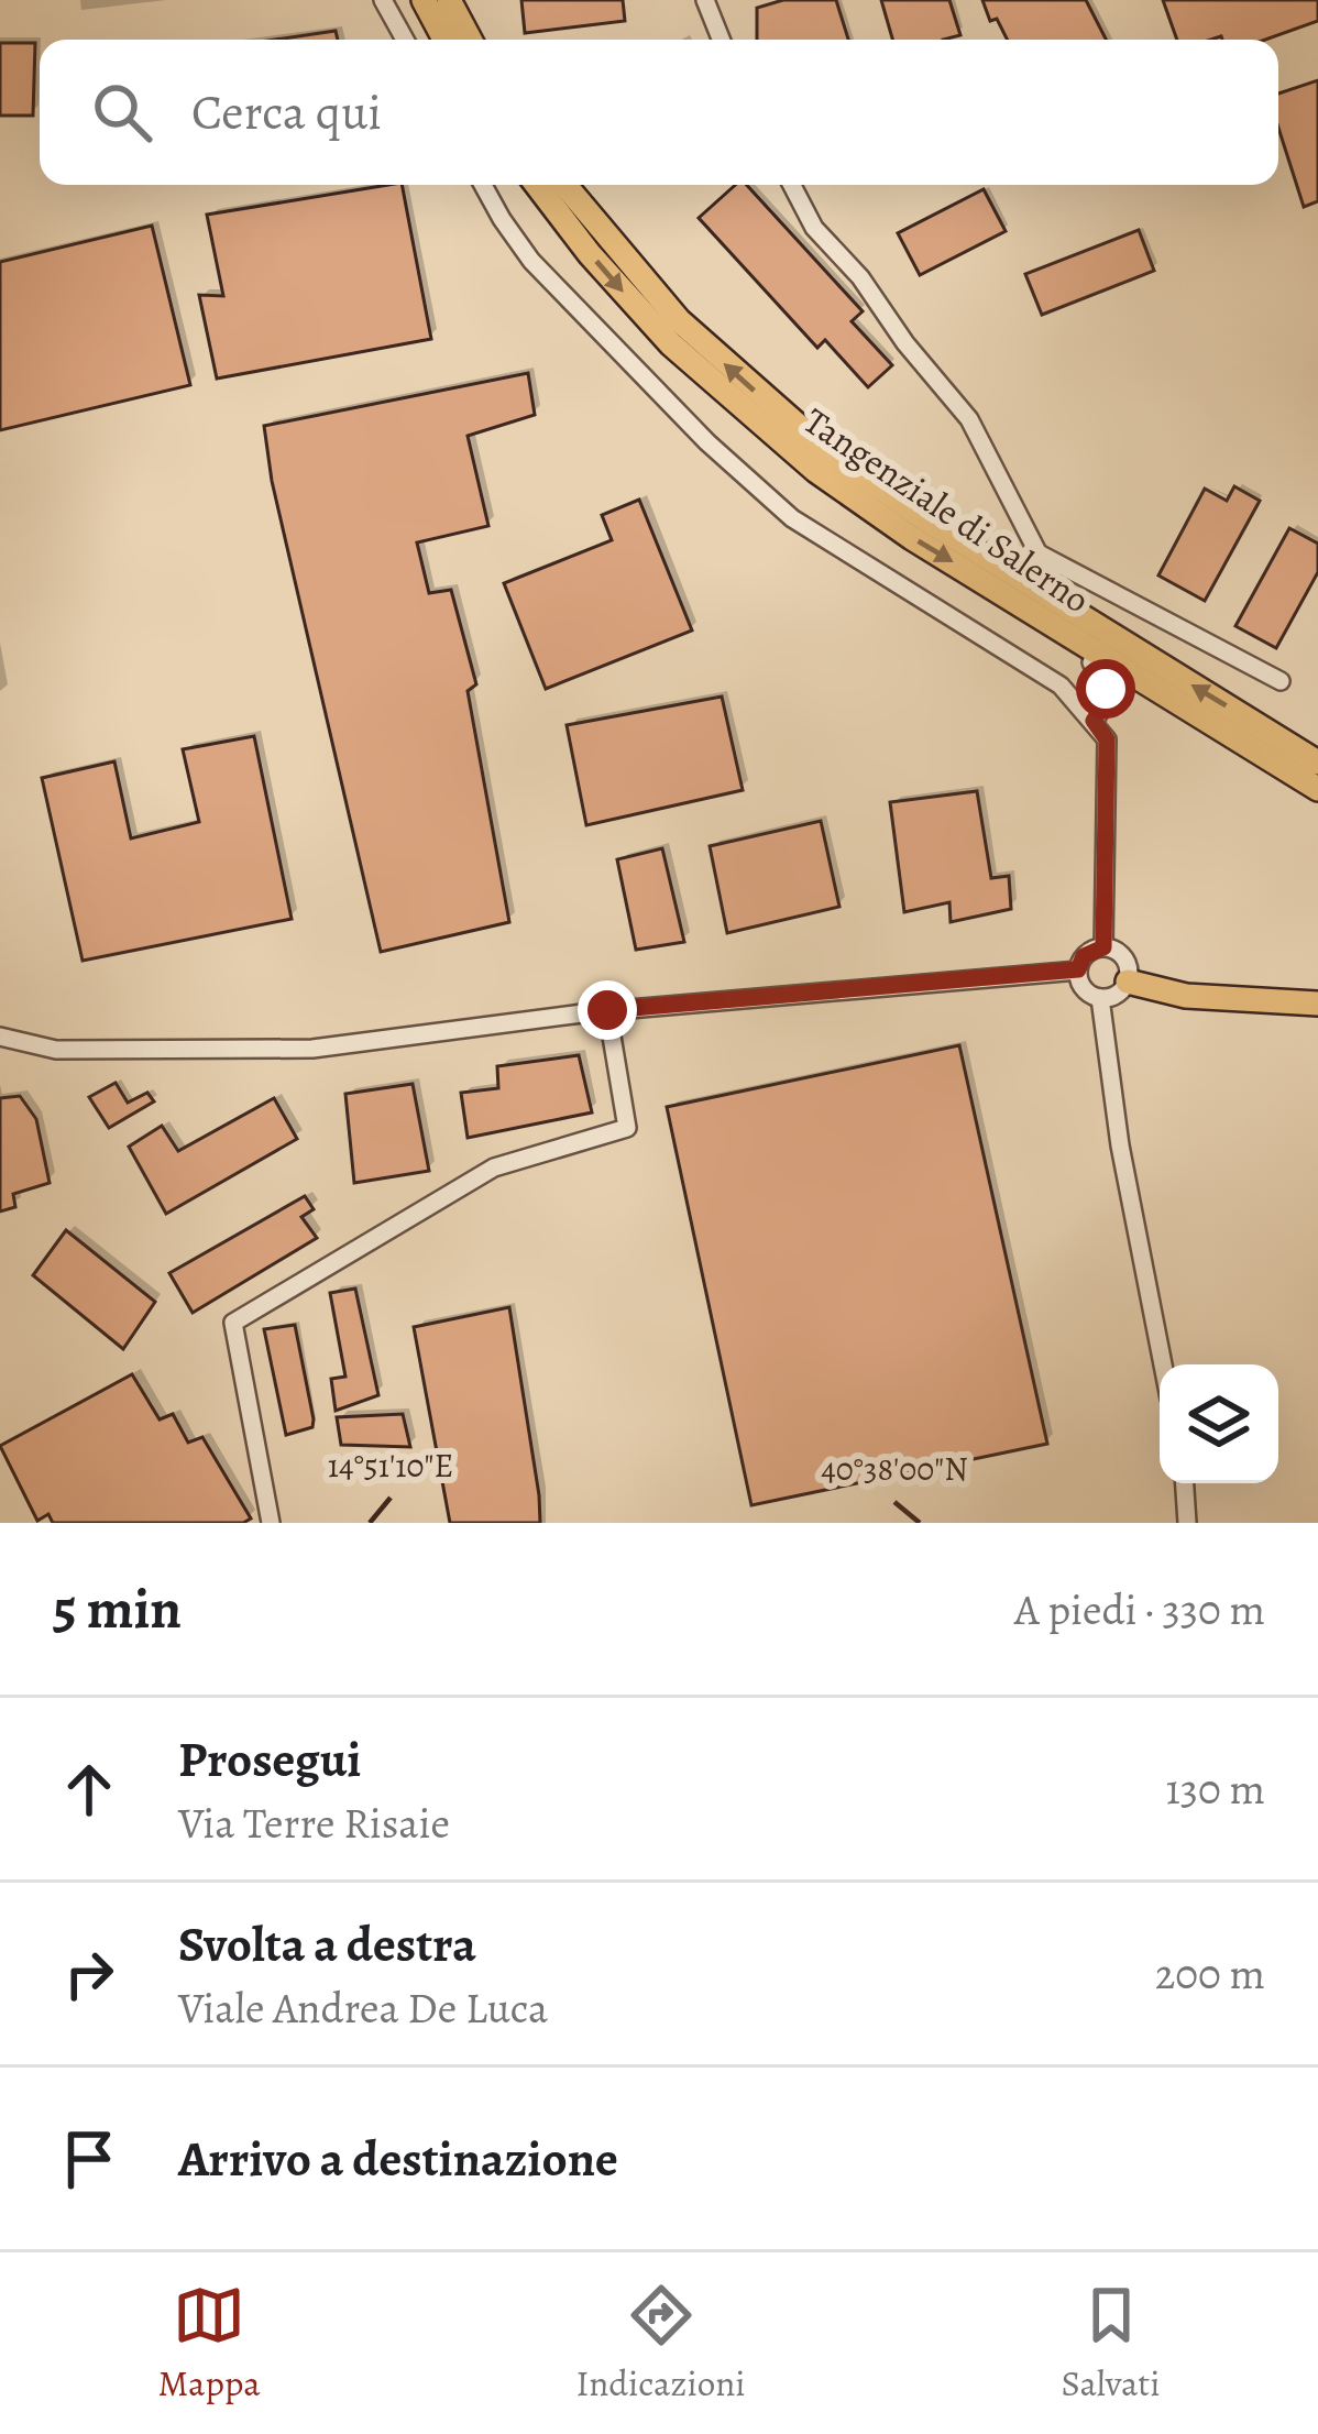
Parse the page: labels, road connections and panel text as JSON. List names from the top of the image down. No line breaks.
{"streets":{"highway":["Tangenziale di Salerno"]},"page":{"search":"Cerca qui","heading":["5 min","A piedi · 330 m"],"list":[["Prosegui","Via Terre Risaie","130 m"],["Svolta a destra","Viale Andrea De Luca","200 m"],"Arrivo a destinazione"],"nav":["Mappa","Indicazioni","Salvati"]},"coordinates":["14°51'10\"E","40°38'00\"N"]}
